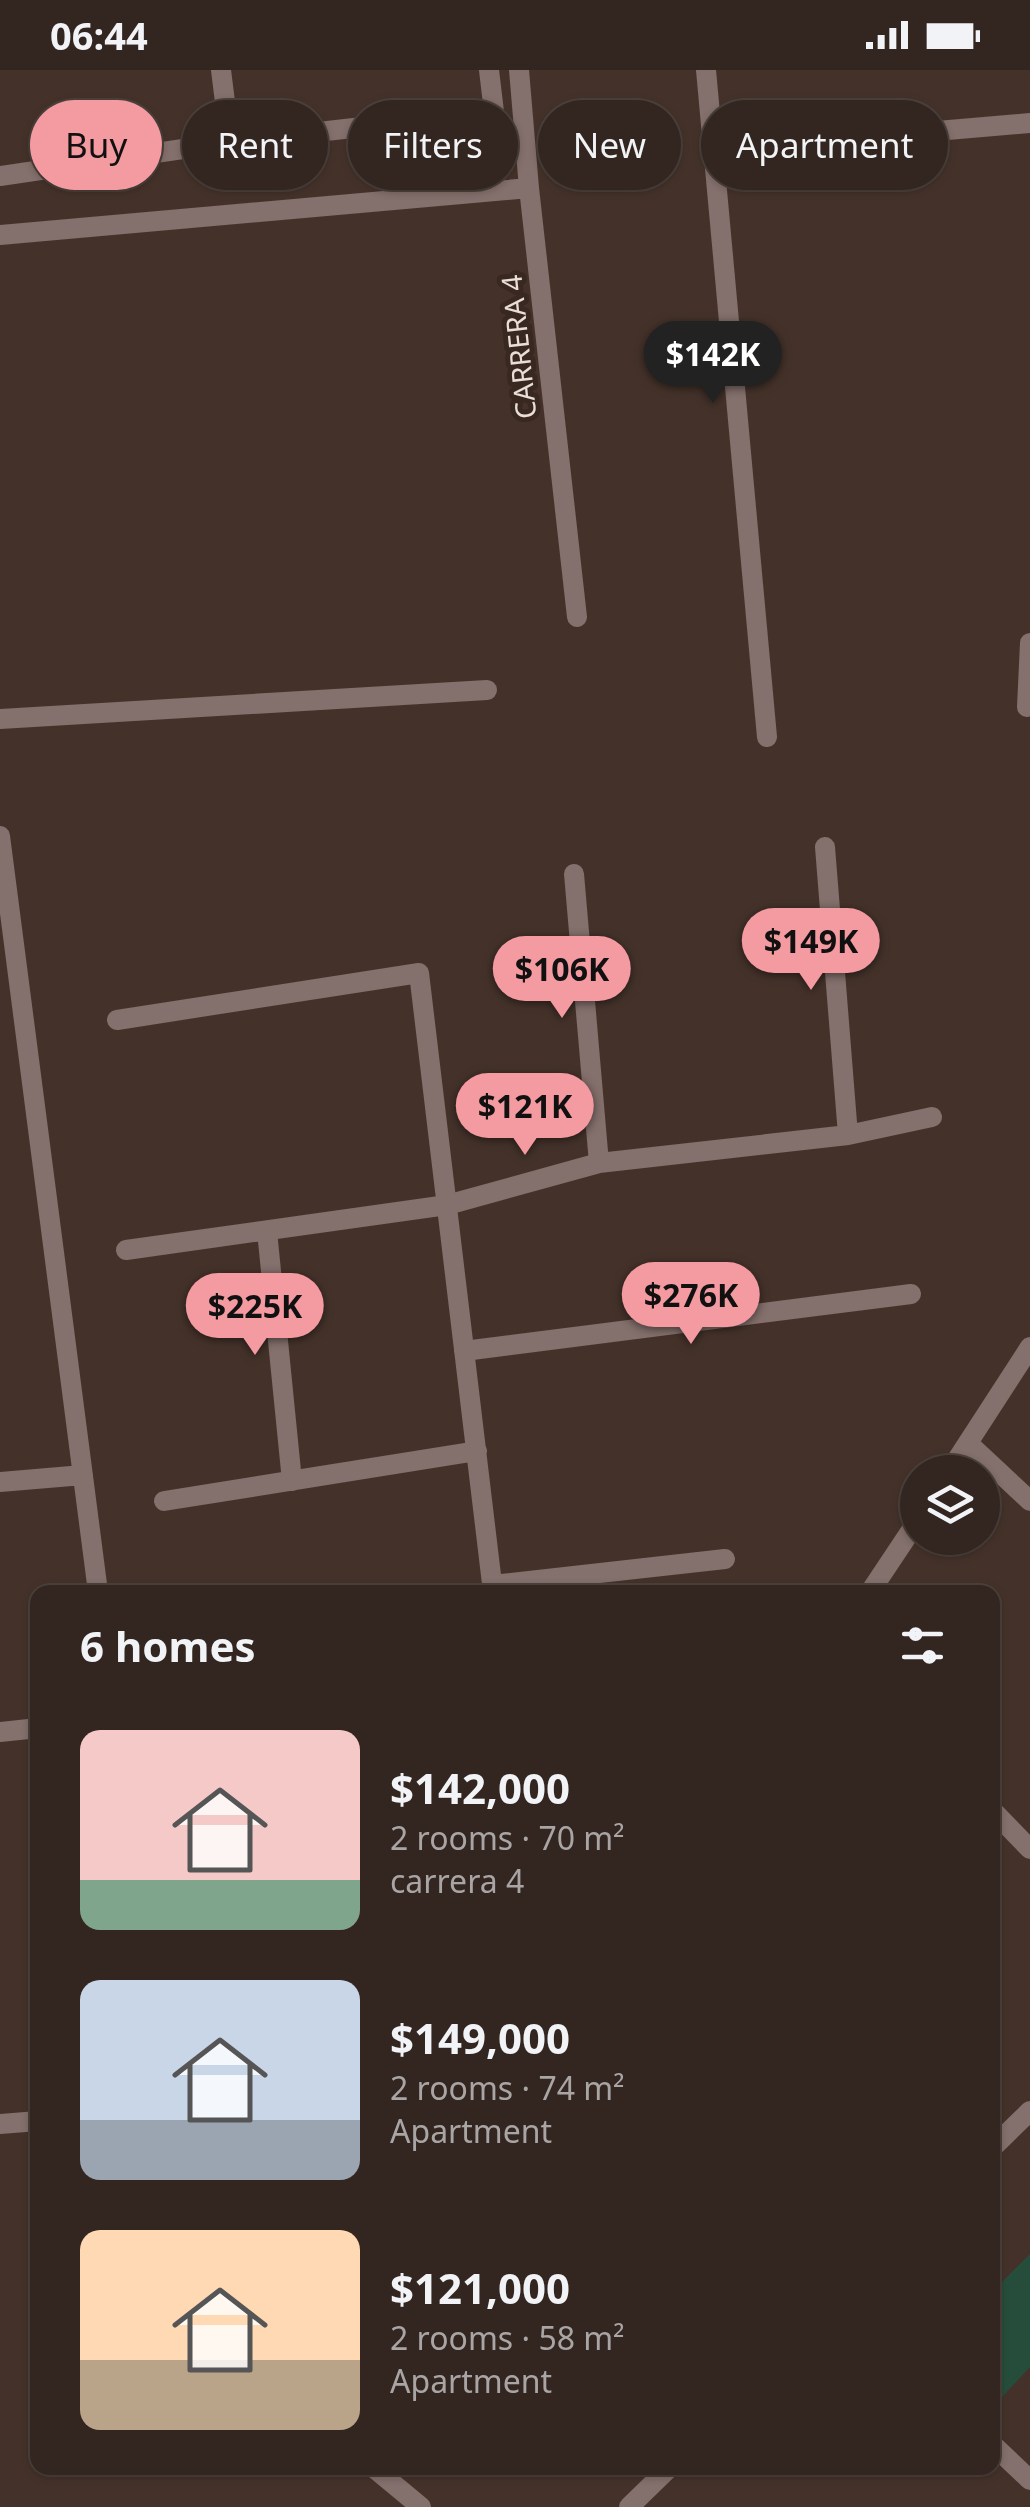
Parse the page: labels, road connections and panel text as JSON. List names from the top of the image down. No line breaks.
{"streets":{"street":["CARRERA 4"]},"page":{"status":"06:44","chip":["Buy","Rent","Filters","New","Apartment"],"price":["$142K","$149K","$106K","$121K","$276K","$225K"],"heading":"6 homes","list":[{"name":"$142,000","note":"2 rooms · 70 m² · carrera 4"},{"name":"$149,000","note":"2 rooms · 74 m² · Apartment"},{"name":"$121,000","note":"2 rooms · 58 m² · Apartment"}]}}
